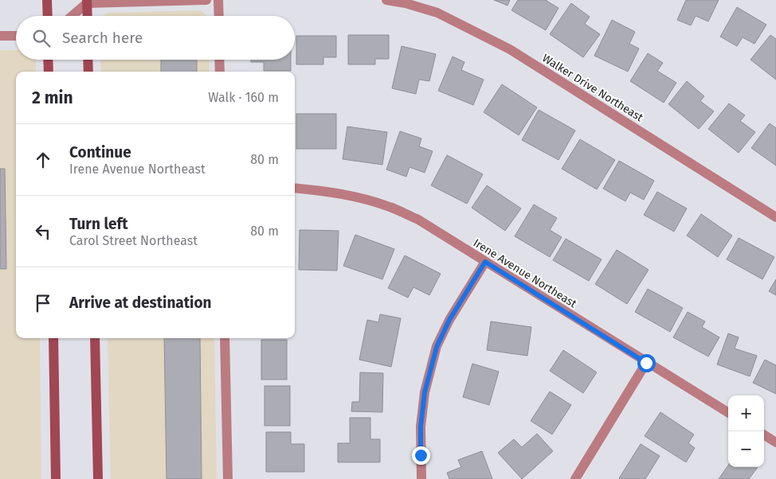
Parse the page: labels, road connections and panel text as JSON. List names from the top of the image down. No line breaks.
{"streets":{"street":["Walker Drive Northeast","Irene Avenue Northeast"]},"page":{"search":"Search here","heading":["2 min","Walk · 160 m"],"list":[["Continue","Irene Avenue Northeast","80 m"],["Turn left","Carol Street Northeast","80 m"],"Arrive at destination"],"map_buttons":["+","−"]}}
